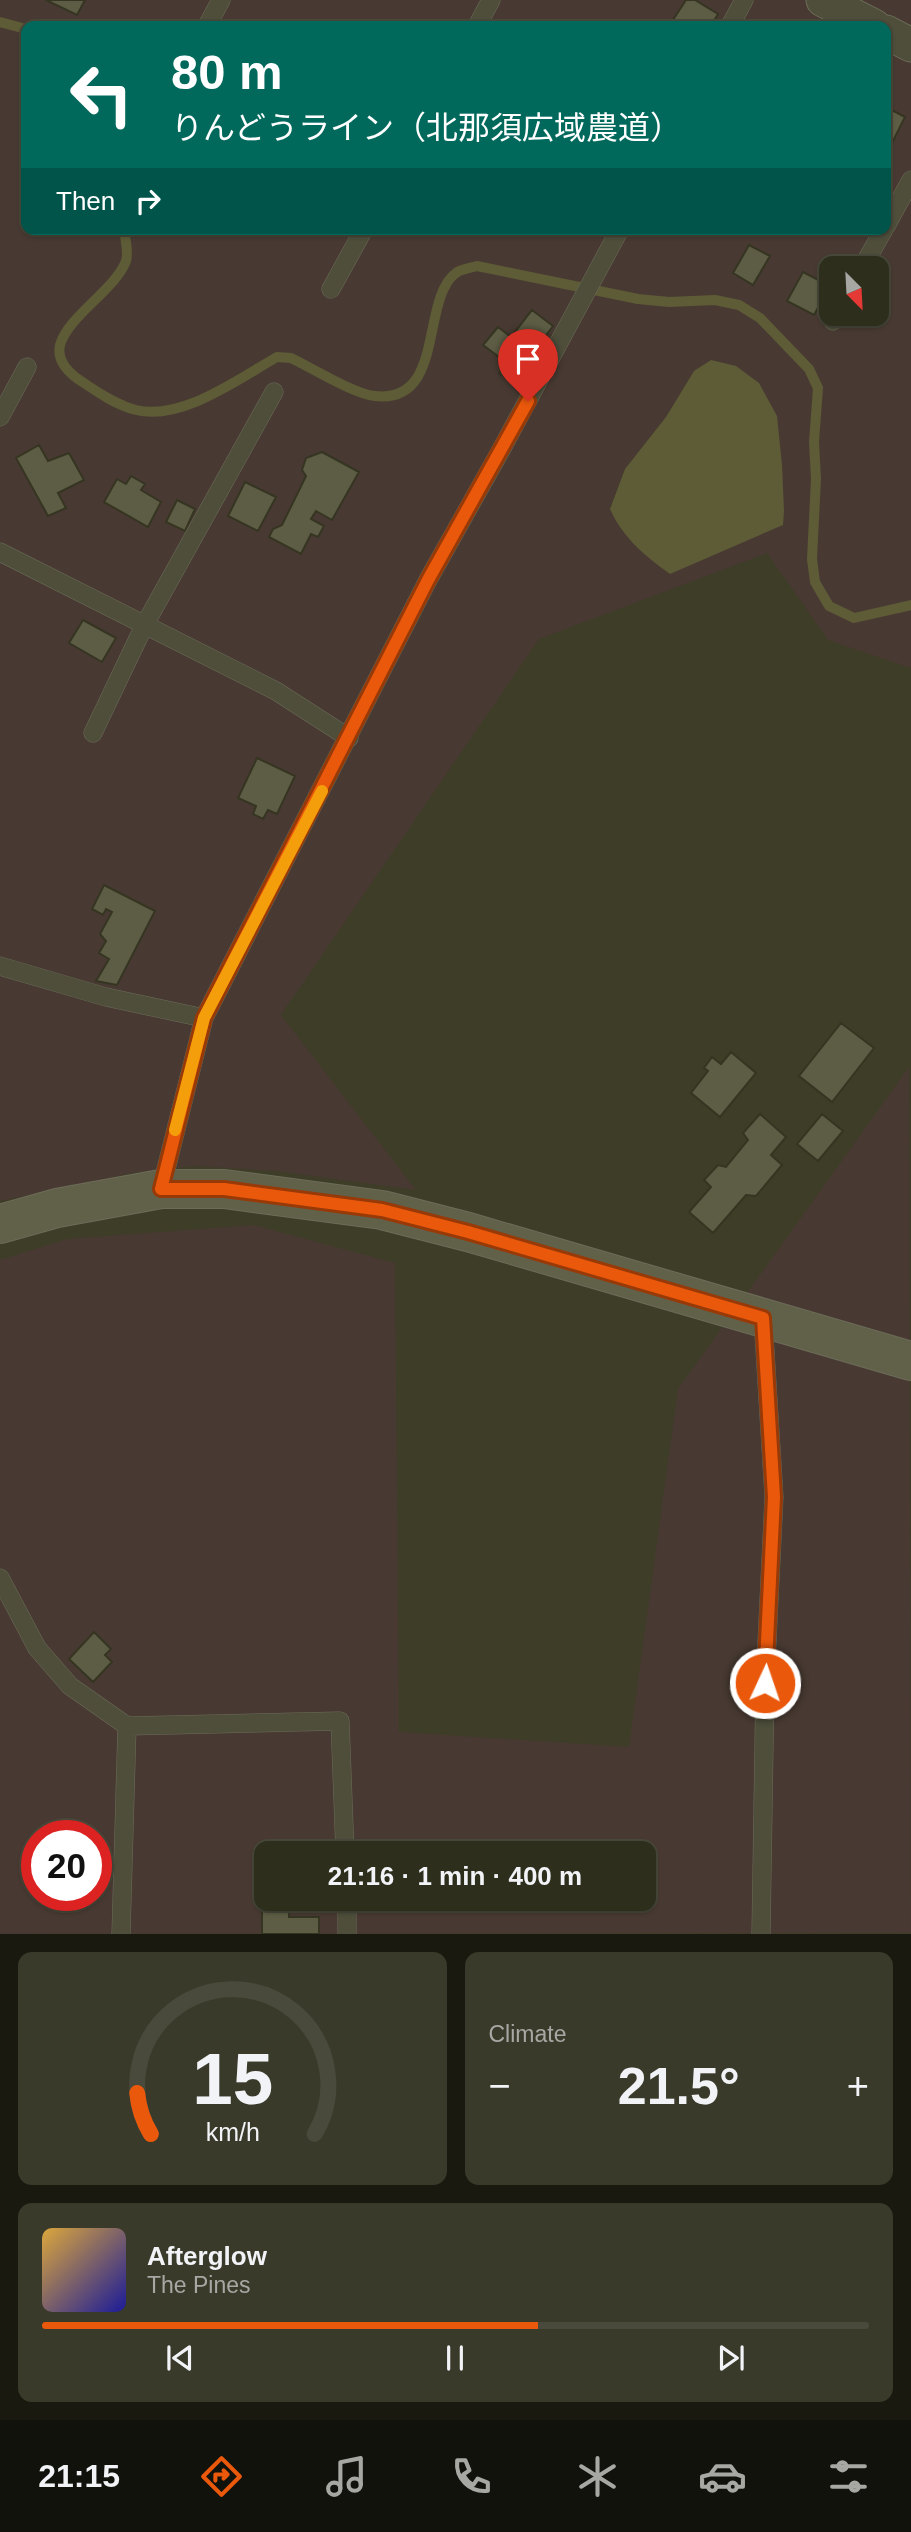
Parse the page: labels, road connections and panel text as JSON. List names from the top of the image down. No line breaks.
{"north":"bottom right","page":{"turn":["80 m","りんどうライン（北那須広域農道）"],"then":"Then","limit":"20","trip":"21:16 · 1 min · 400 m","tile":"Climate","heat":["−","21.5°","+"],"song":["Afterglow","The Pines"],"tabs":"21:15","gauge":["15","km/h"]}}
